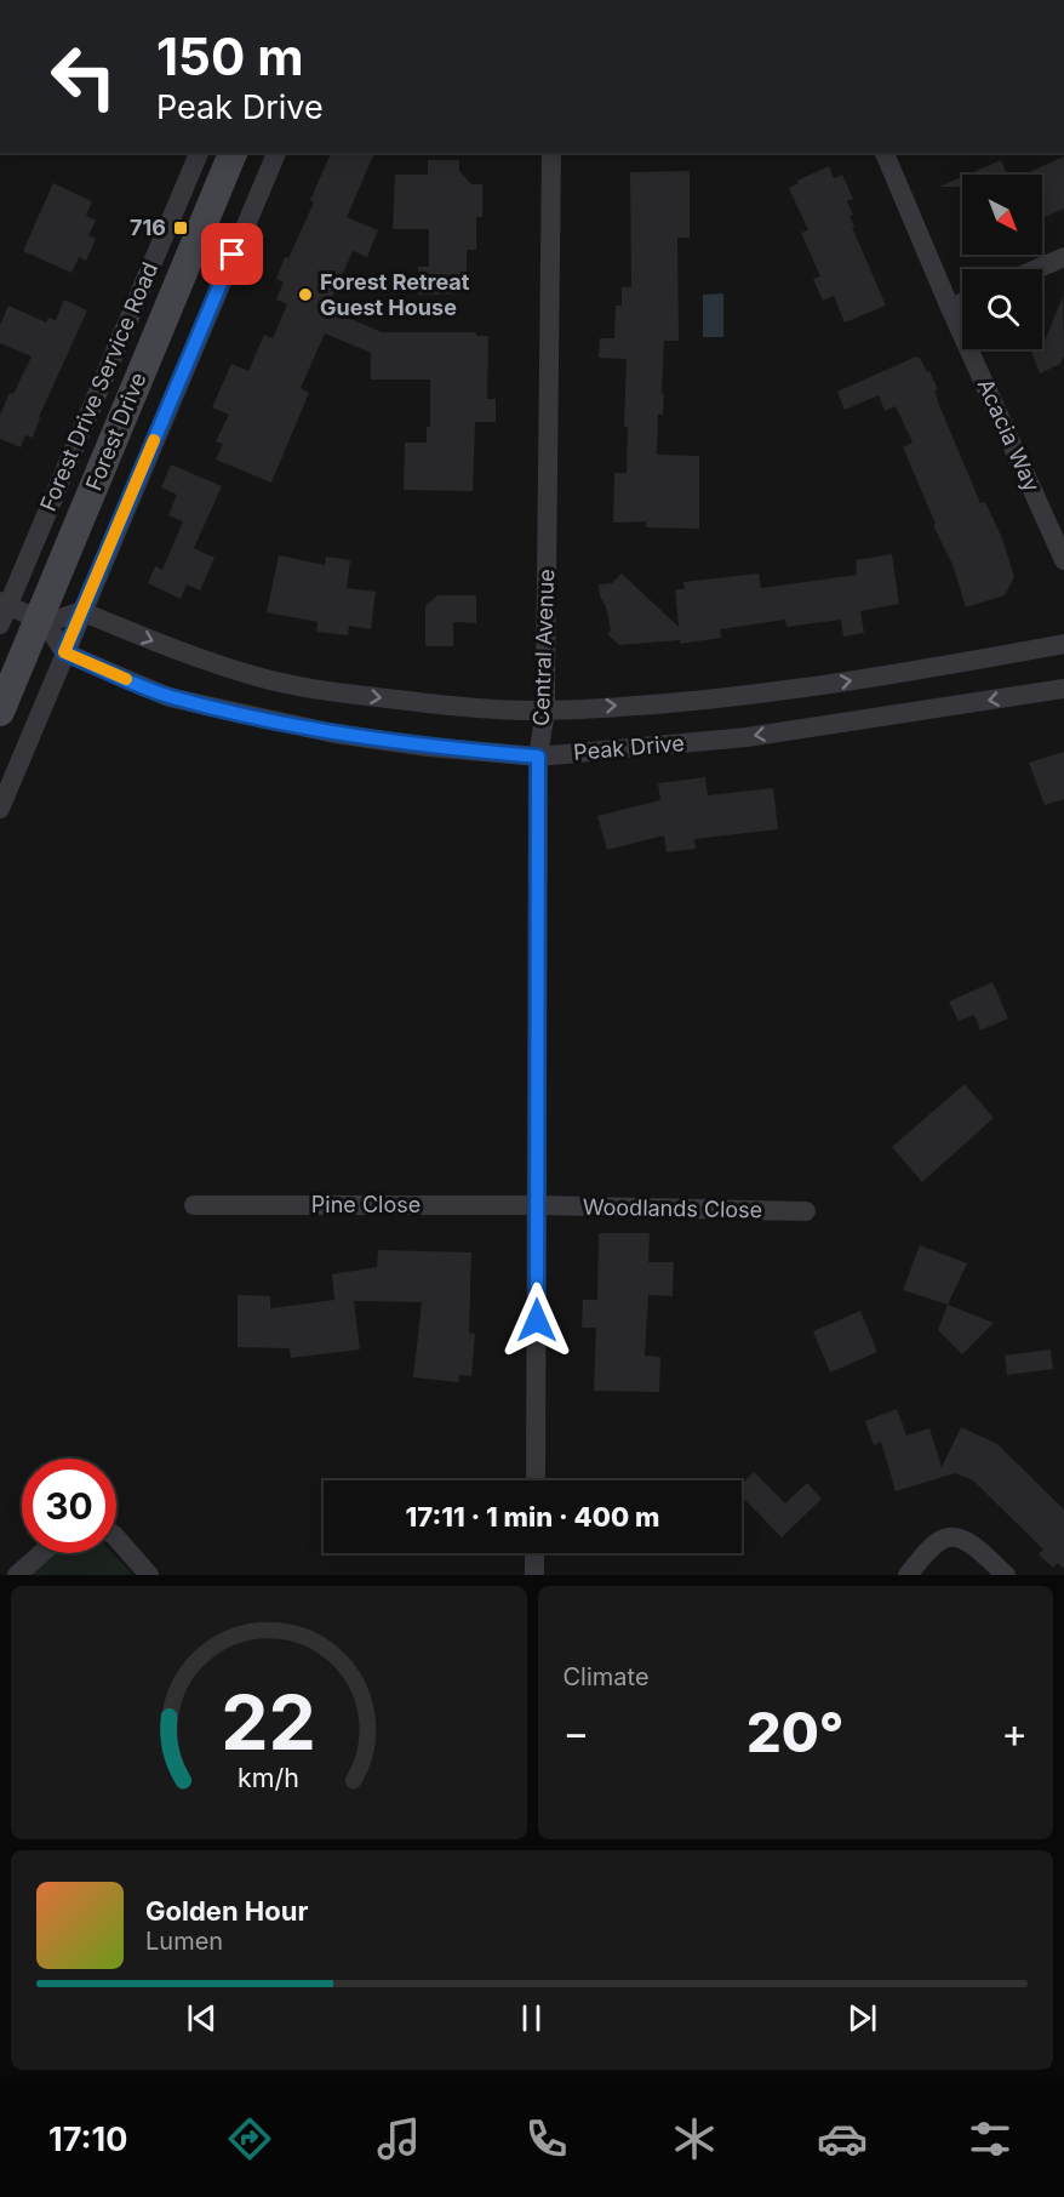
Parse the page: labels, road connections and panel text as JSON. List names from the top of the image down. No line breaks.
{"streets":{"main road":["Forest Drive"],"street":["Forest Drive Service Road","Acacia Way","Central Avenue","Peak Drive","Pine Close","Woodlands Close"]},"crossings":[["Central Avenue","Peak Drive"],["Central Avenue","Pine Close"],["Central Avenue","Woodlands Close"],["Pine Close","Woodlands Close"]],"places":{"transit":["716"],"other":["Forest Retreat Guest House"]},"north":"bottom right","page":{"turn":["150 m","Peak Drive"],"limit":"30","trip":"17:11 · 1 min · 400 m","tile":"Climate","heat":["−","20°","+"],"song":["Golden Hour","Lumen"],"tabs":"17:10","gauge":["22","km/h"]}}
